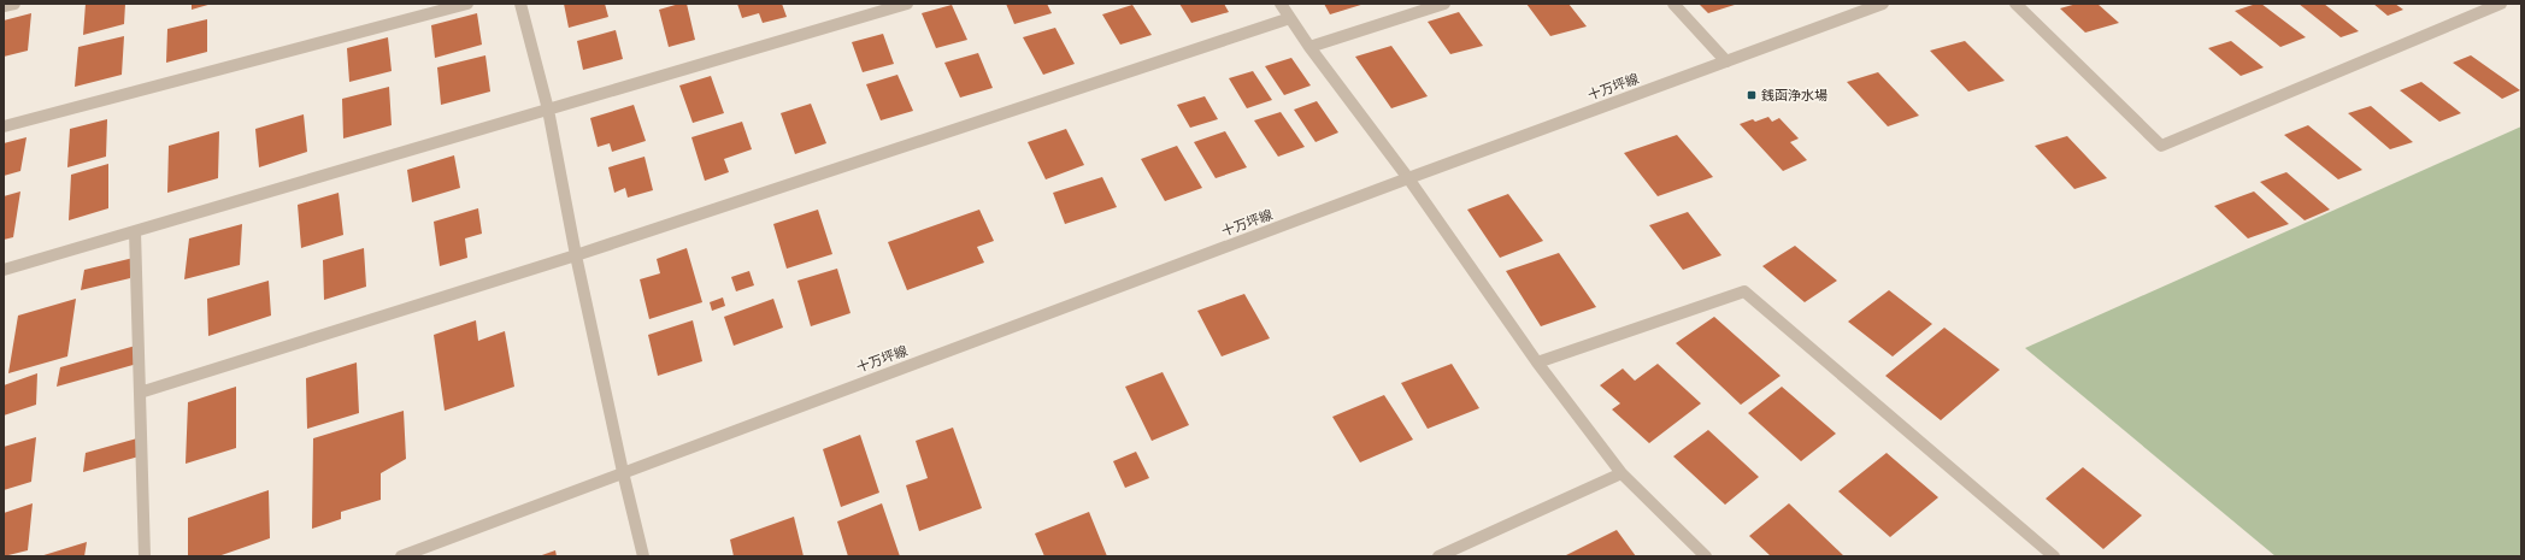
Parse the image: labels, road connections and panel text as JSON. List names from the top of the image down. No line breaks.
{"streets":{"street":["十万坪線"]},"places":{"transit":["銭函浄水場"]}}
